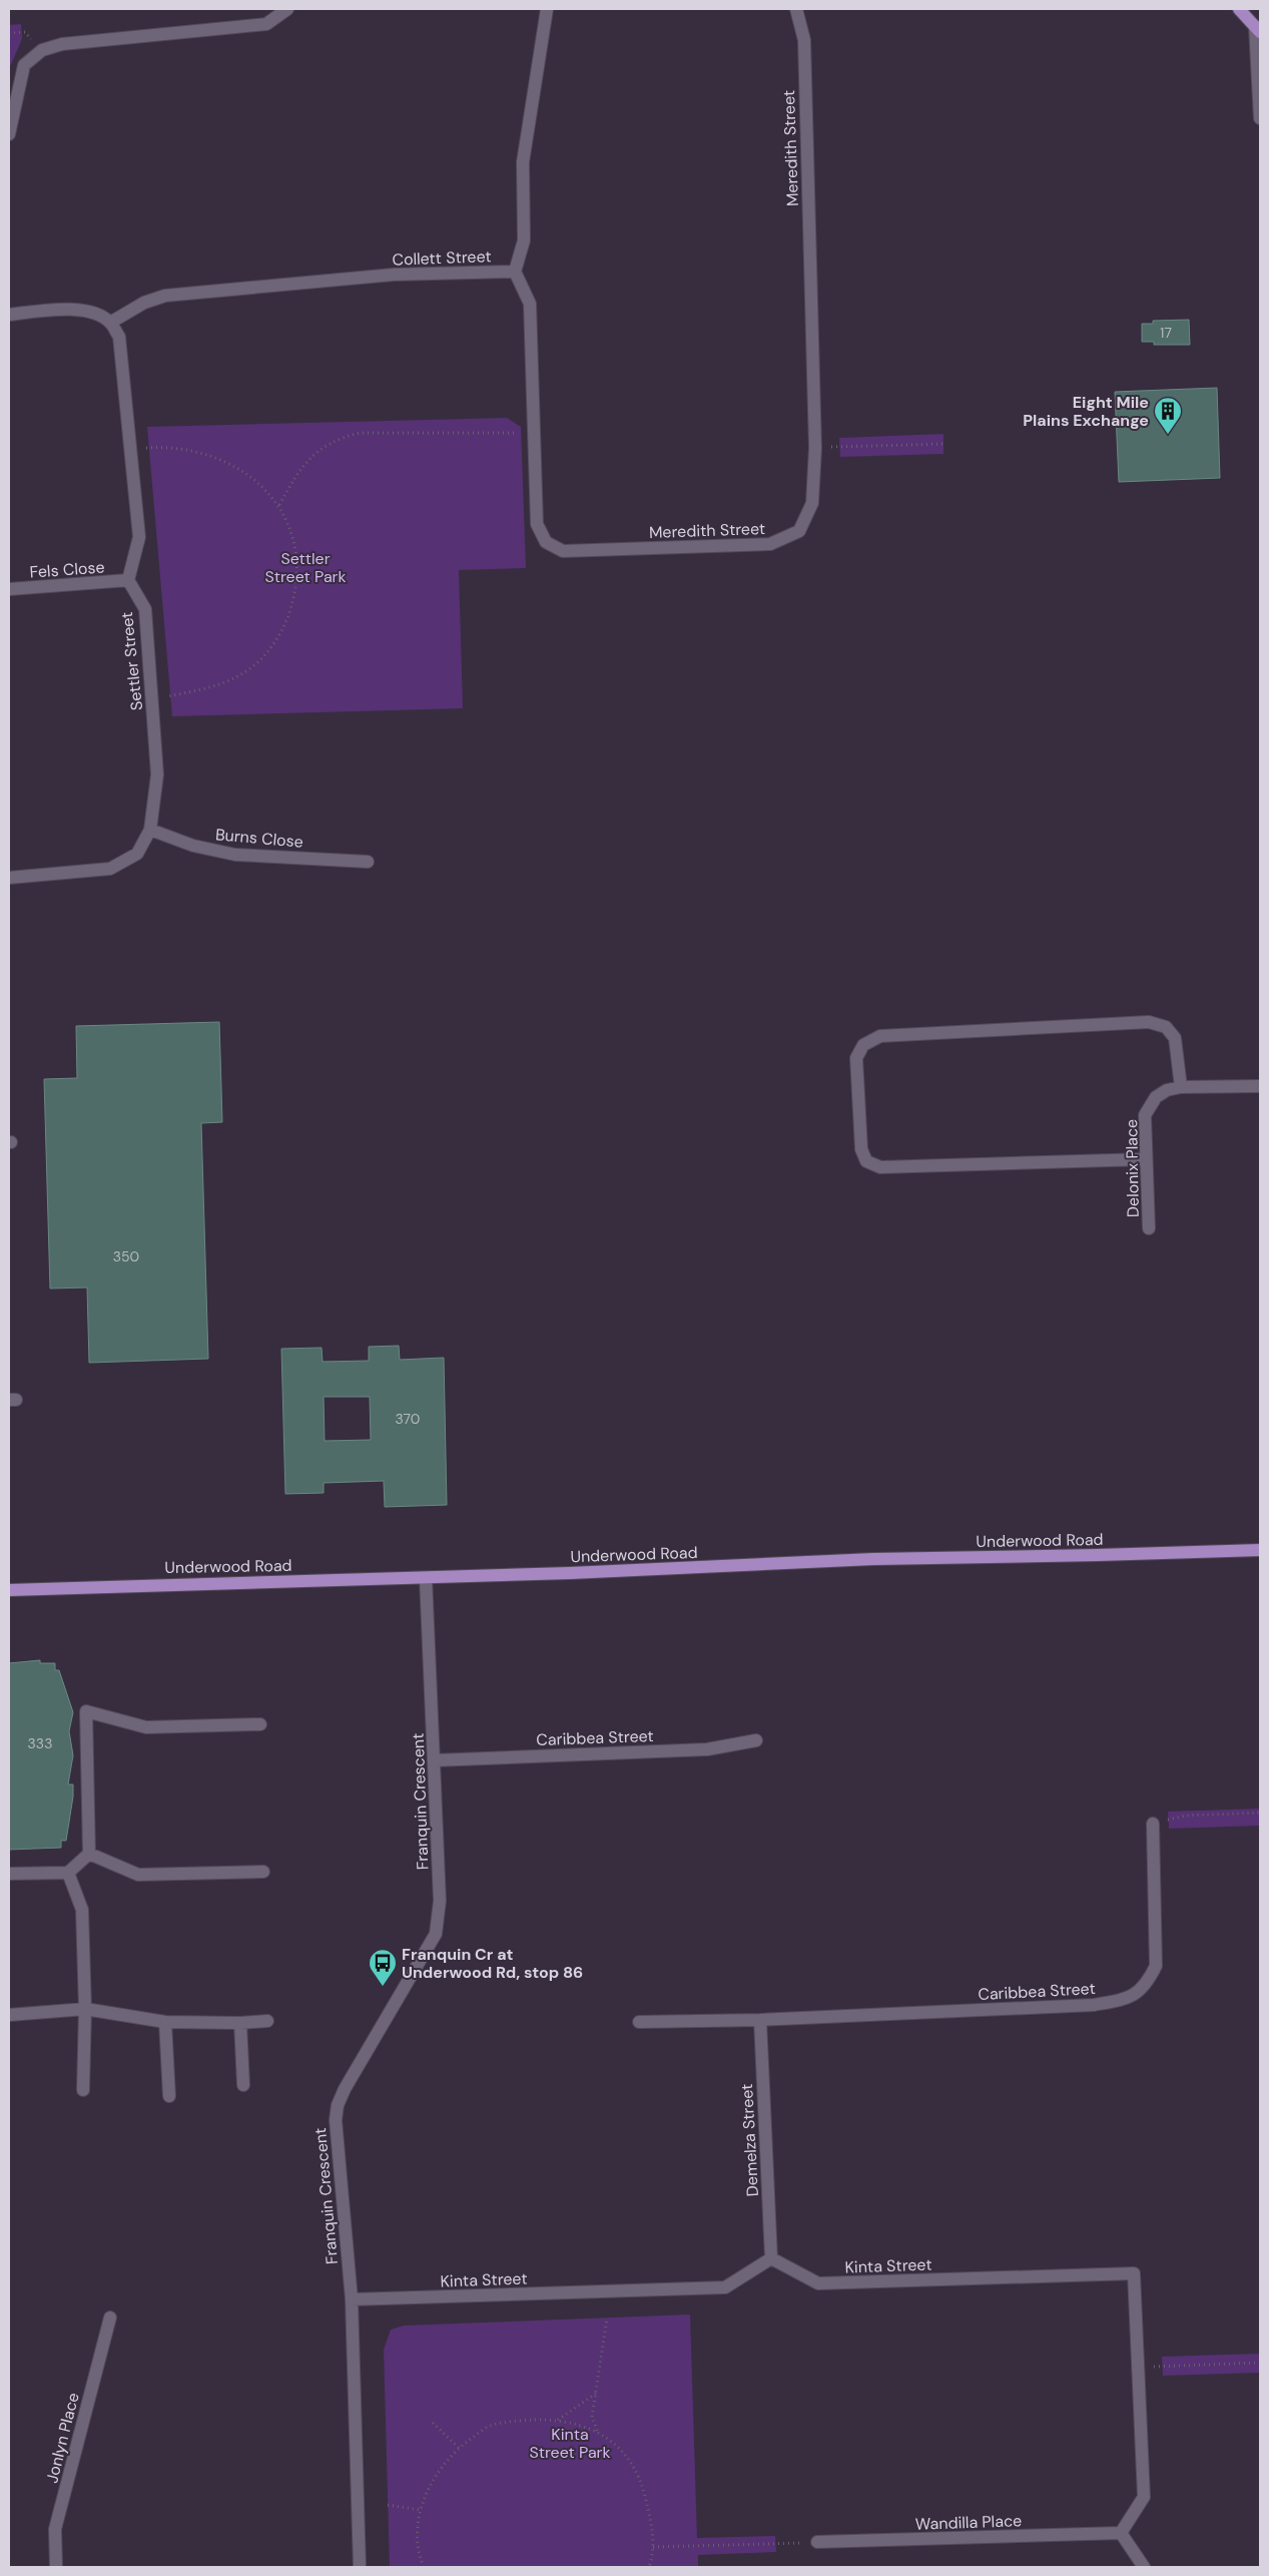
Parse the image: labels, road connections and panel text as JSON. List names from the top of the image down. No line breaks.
{"streets":{"main road":["Underwood Road"],"street":["Meredith Street","Collett Street","Fels Close","Settler Street","Burns Close","Delonix Place","Caribbea Street","Franquin Crescent","Demelza Street","Kinta Street","Jonlyn Place","Wandilla Place"]},"crossings":[["Meredith Street","Collett Street"],["Fels Close","Settler Street"],["Settler Street","Burns Close"],["Underwood Road","Franquin Crescent"],["Caribbea Street","Franquin Crescent"],["Caribbea Street","Demelza Street"],["Franquin Crescent","Kinta Street"],["Demelza Street","Kinta Street"],["Kinta Street","Wandilla Place"]],"parks":["Settler Street Park","Kinta Street Park"],"places":{"building":["Eight Mile Plains Exchange"],"bus stop":["Franquin Cr at Underwood Rd, stop 86"]},"house_numbers":["17","350","370","333"]}
